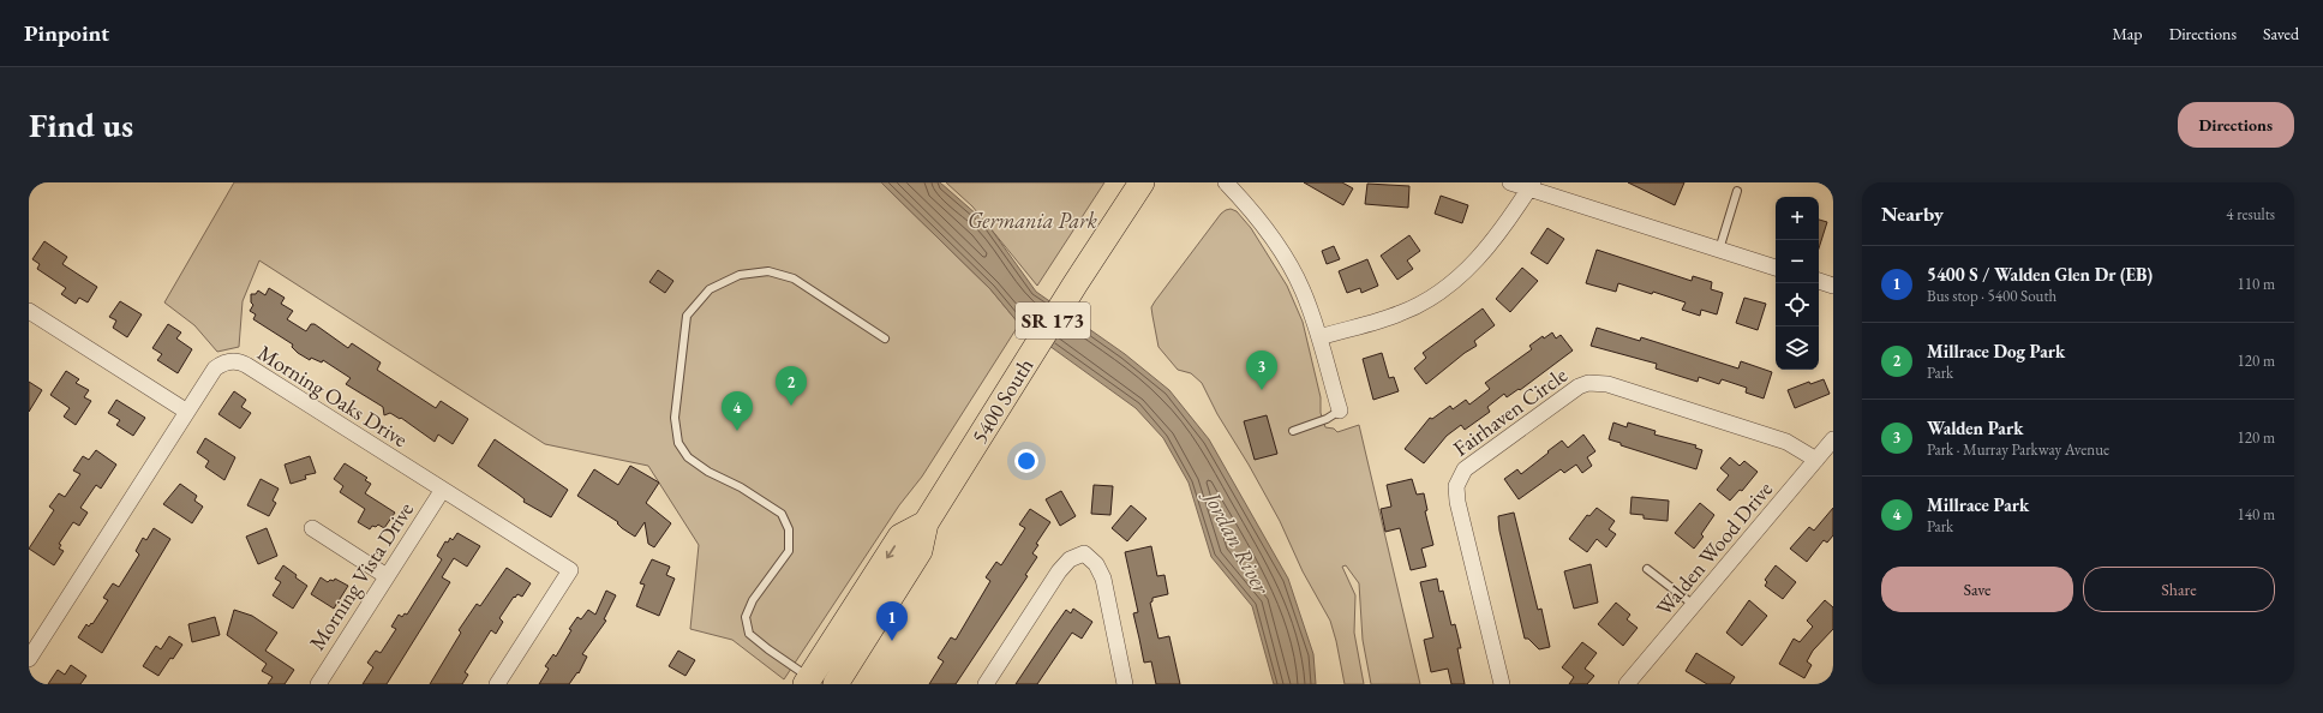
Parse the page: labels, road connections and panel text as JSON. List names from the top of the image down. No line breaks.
{"streets":{"main road":["SR 173","5400 South"],"street":["Morning Oaks Drive","Fairhaven Circle","Walden Wood Drive","Morning Vista Drive"]},"crossings":[["Morning Oaks Drive","Morning Vista Drive"],["Fairhaven Circle","Walden Wood Drive"]],"water":["Jordan River"],"parks":["Germania Park"],"page":{"header":"Pinpoint","nav":["Map","Directions","Saved"],"buttons":["Directions",["Save","Share"]],"title":"Find us","heading":["Nearby","4 results"],"map_buttons":["+","−"],"list":[{"mark":"1","name":"5400 S / Walden Glen Dr (EB)","note":"Bus stop · 5400 South","value":"110 m"},{"mark":"2","name":"Millrace Dog Park","note":"Park","value":"120 m"},{"mark":"3","name":"Walden Park","note":"Park · Murray Parkway Avenue","value":"120 m"},{"mark":"4","name":"Millrace Park","note":"Park","value":"140 m"}],"pins":["3","2","4","1"]}}
